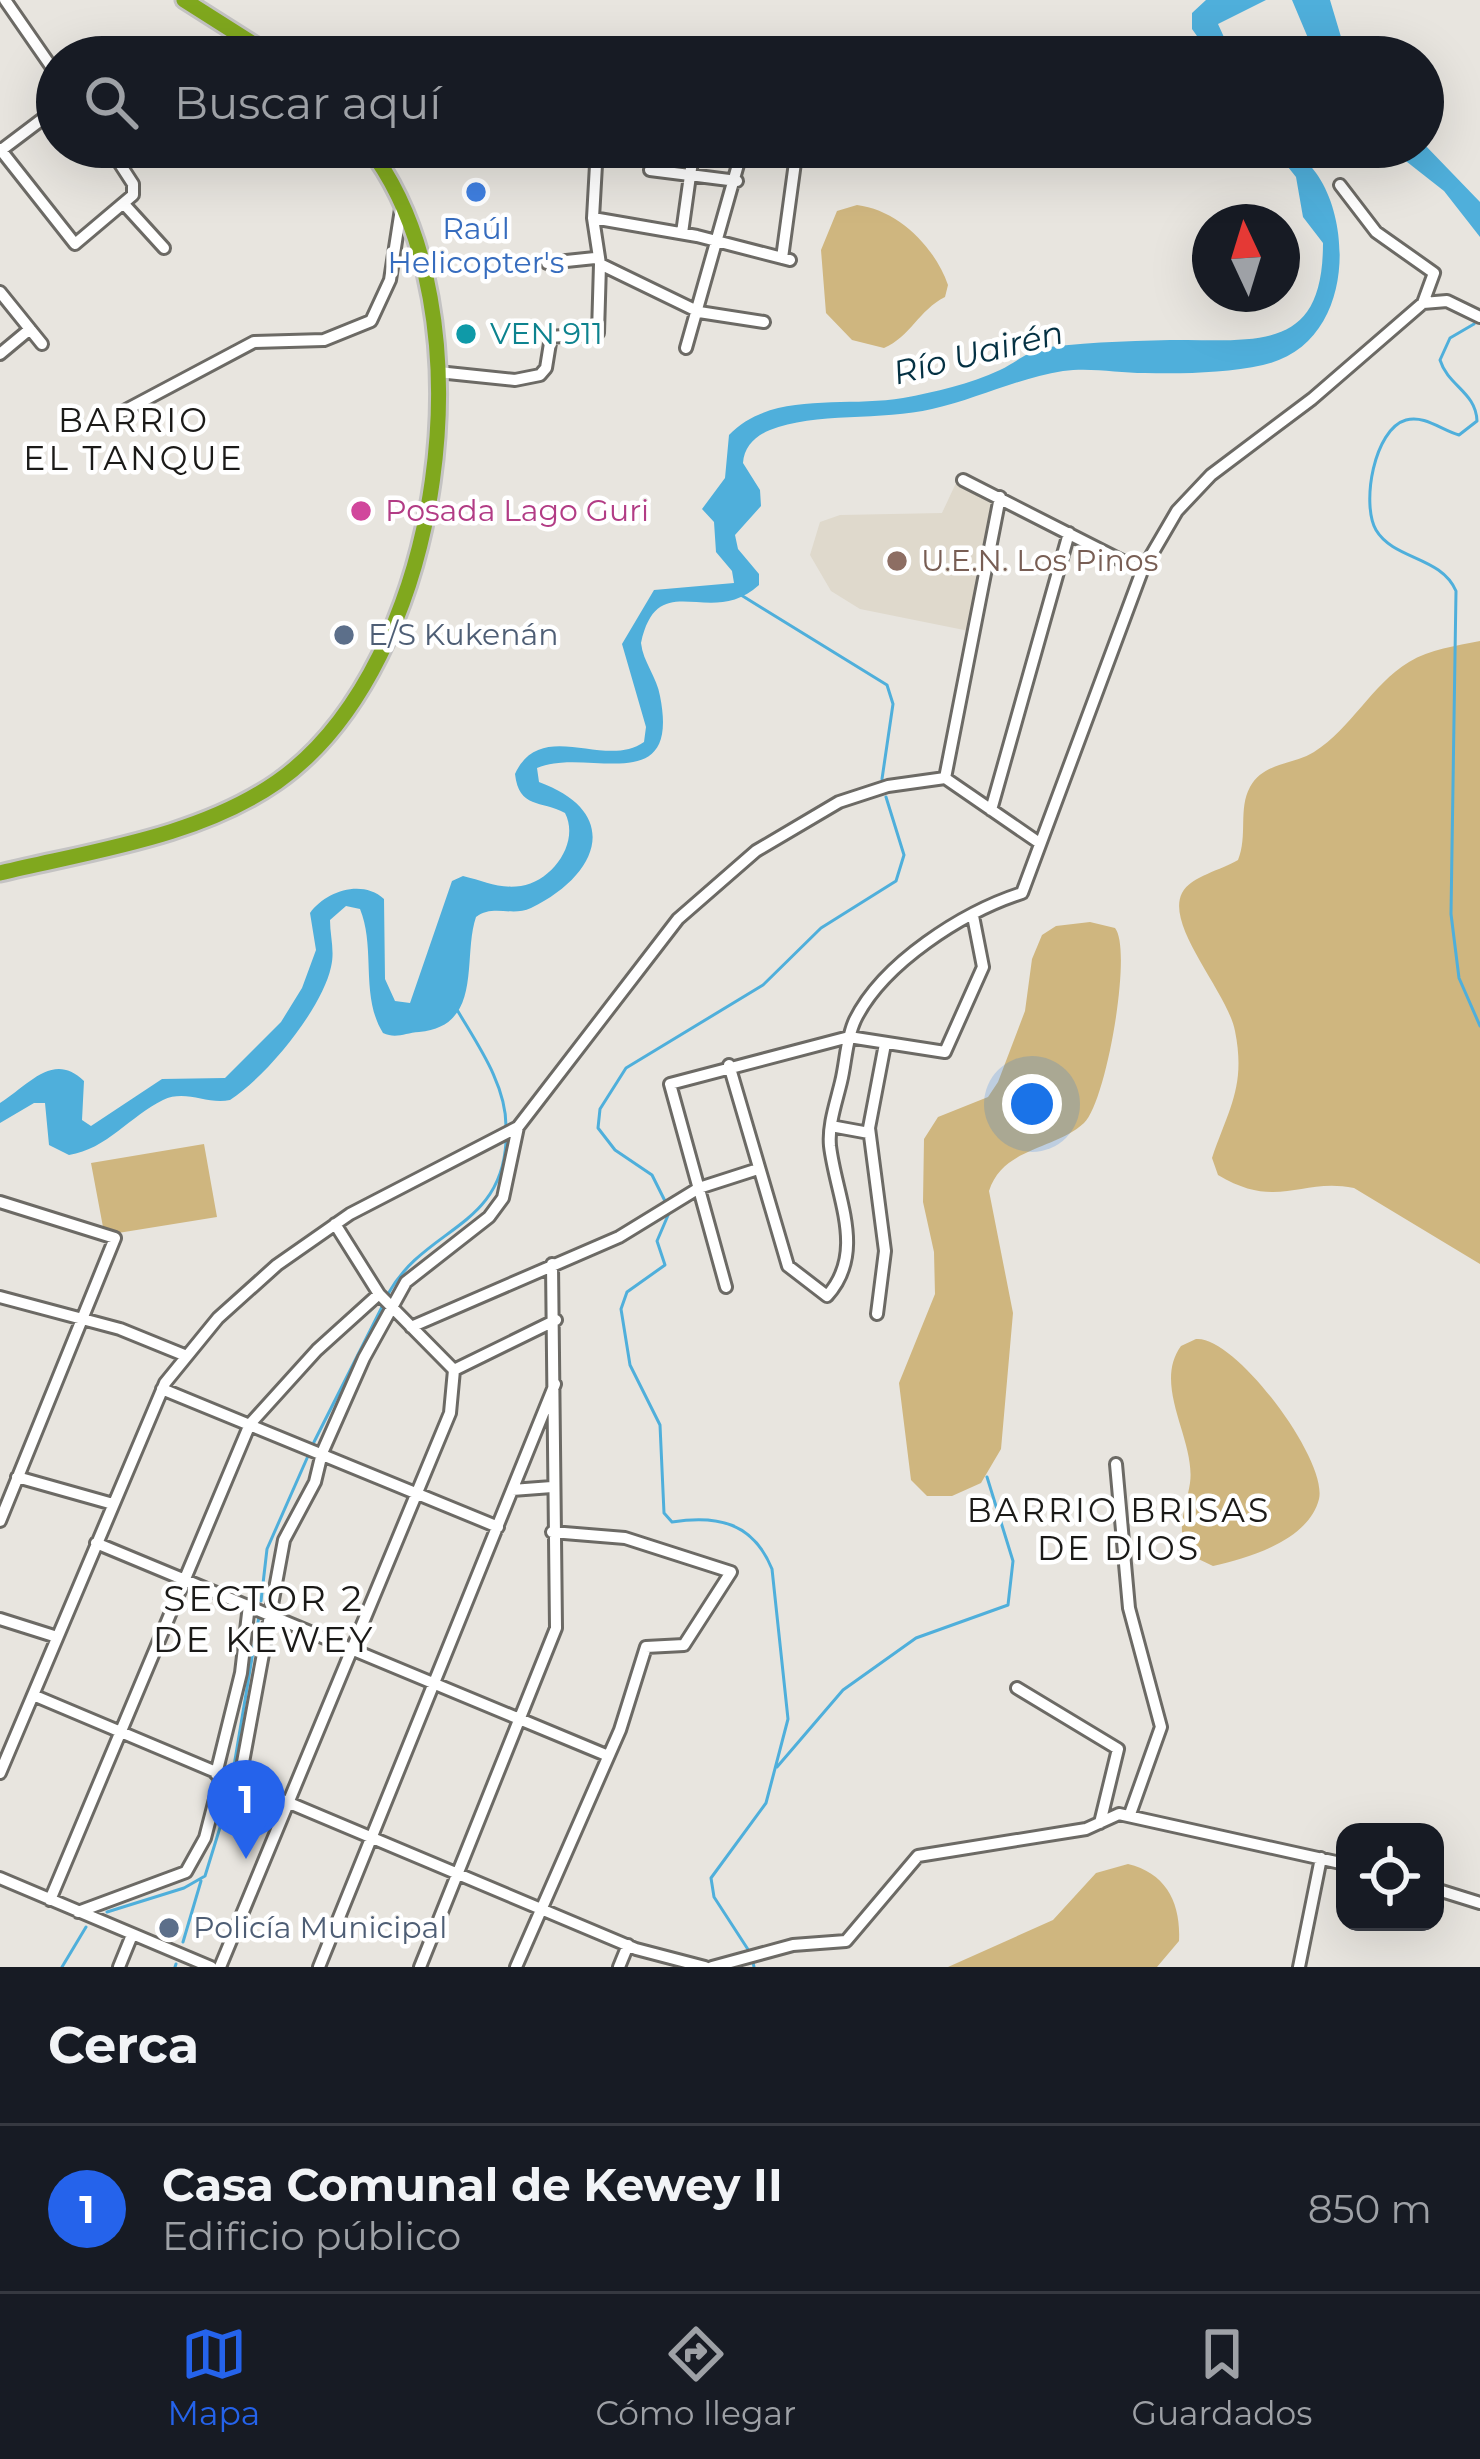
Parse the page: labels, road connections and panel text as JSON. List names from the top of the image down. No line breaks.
{"districts":["BARRIO EL TANQUE","BARRIO BRISAS DE DIOS","SECTOR 2 DE KEWEY"],"water":["Río Uairén"],"places":["Raúl Helicopter's","VEN 911","Posada Lago Guri","U.E.N. Los Pinos","E/S Kukenán","Policía Municipal"],"north":"top","page":{"search":"Buscar aquí","pins":"1","heading":"Cerca","list":[{"mark":"1","name":"Casa Comunal de Kewey II","note":"Edificio público","value":"850 m"}],"nav":["Mapa","Cómo llegar","Guardados"]}}
